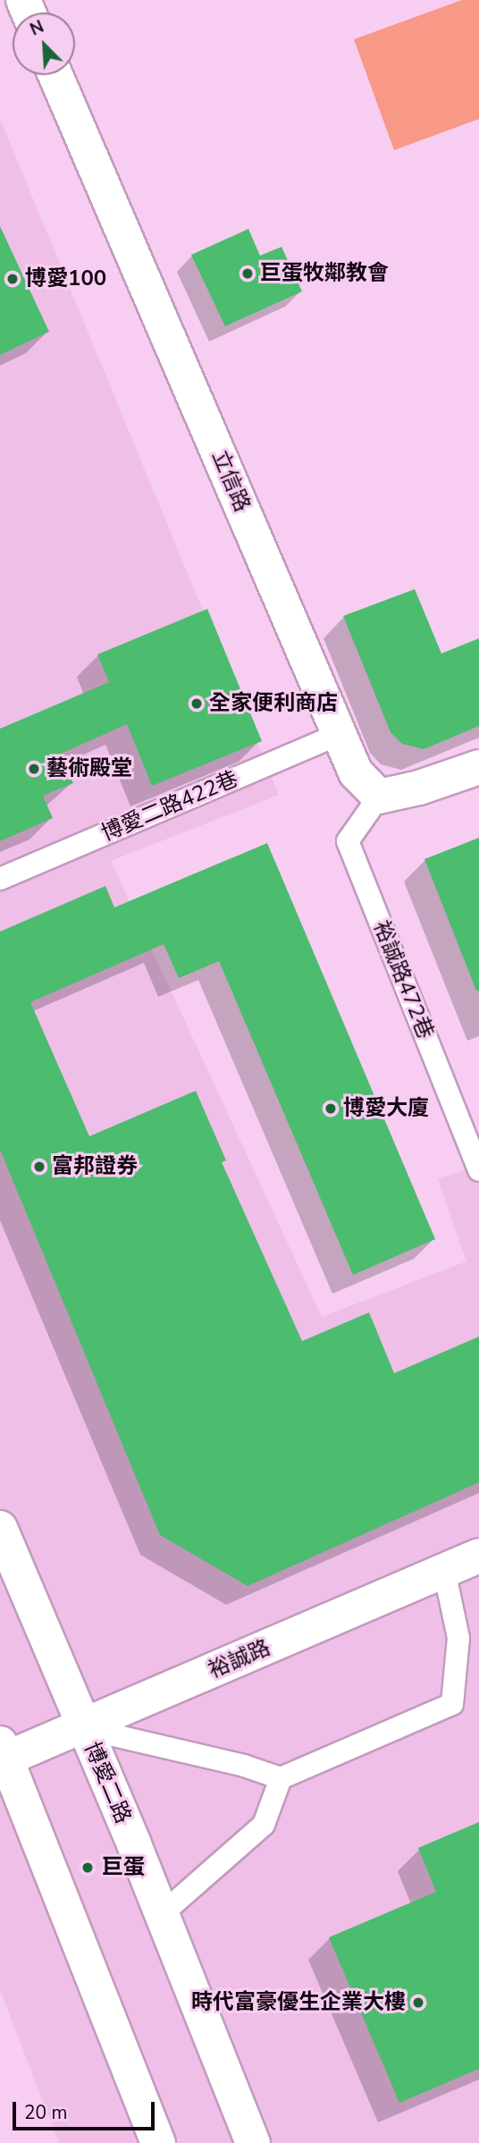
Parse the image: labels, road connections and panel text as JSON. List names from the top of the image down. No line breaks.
{"streets":{"street":["立信路","裕誠路","博愛二路"],"lane":["博愛二路422巷","裕誠路472巷"]},"crossings":[["立信路","博愛二路422巷"],["立信路","裕誠路472巷"],["裕誠路","博愛二路"]],"places":["巨蛋牧鄰教會","博愛100","全家便利商店","藝術殿堂","博愛大廈","富邦證券","巨蛋","時代富豪優生企業大樓"],"scale_bar":"20 m","north":"top left"}
